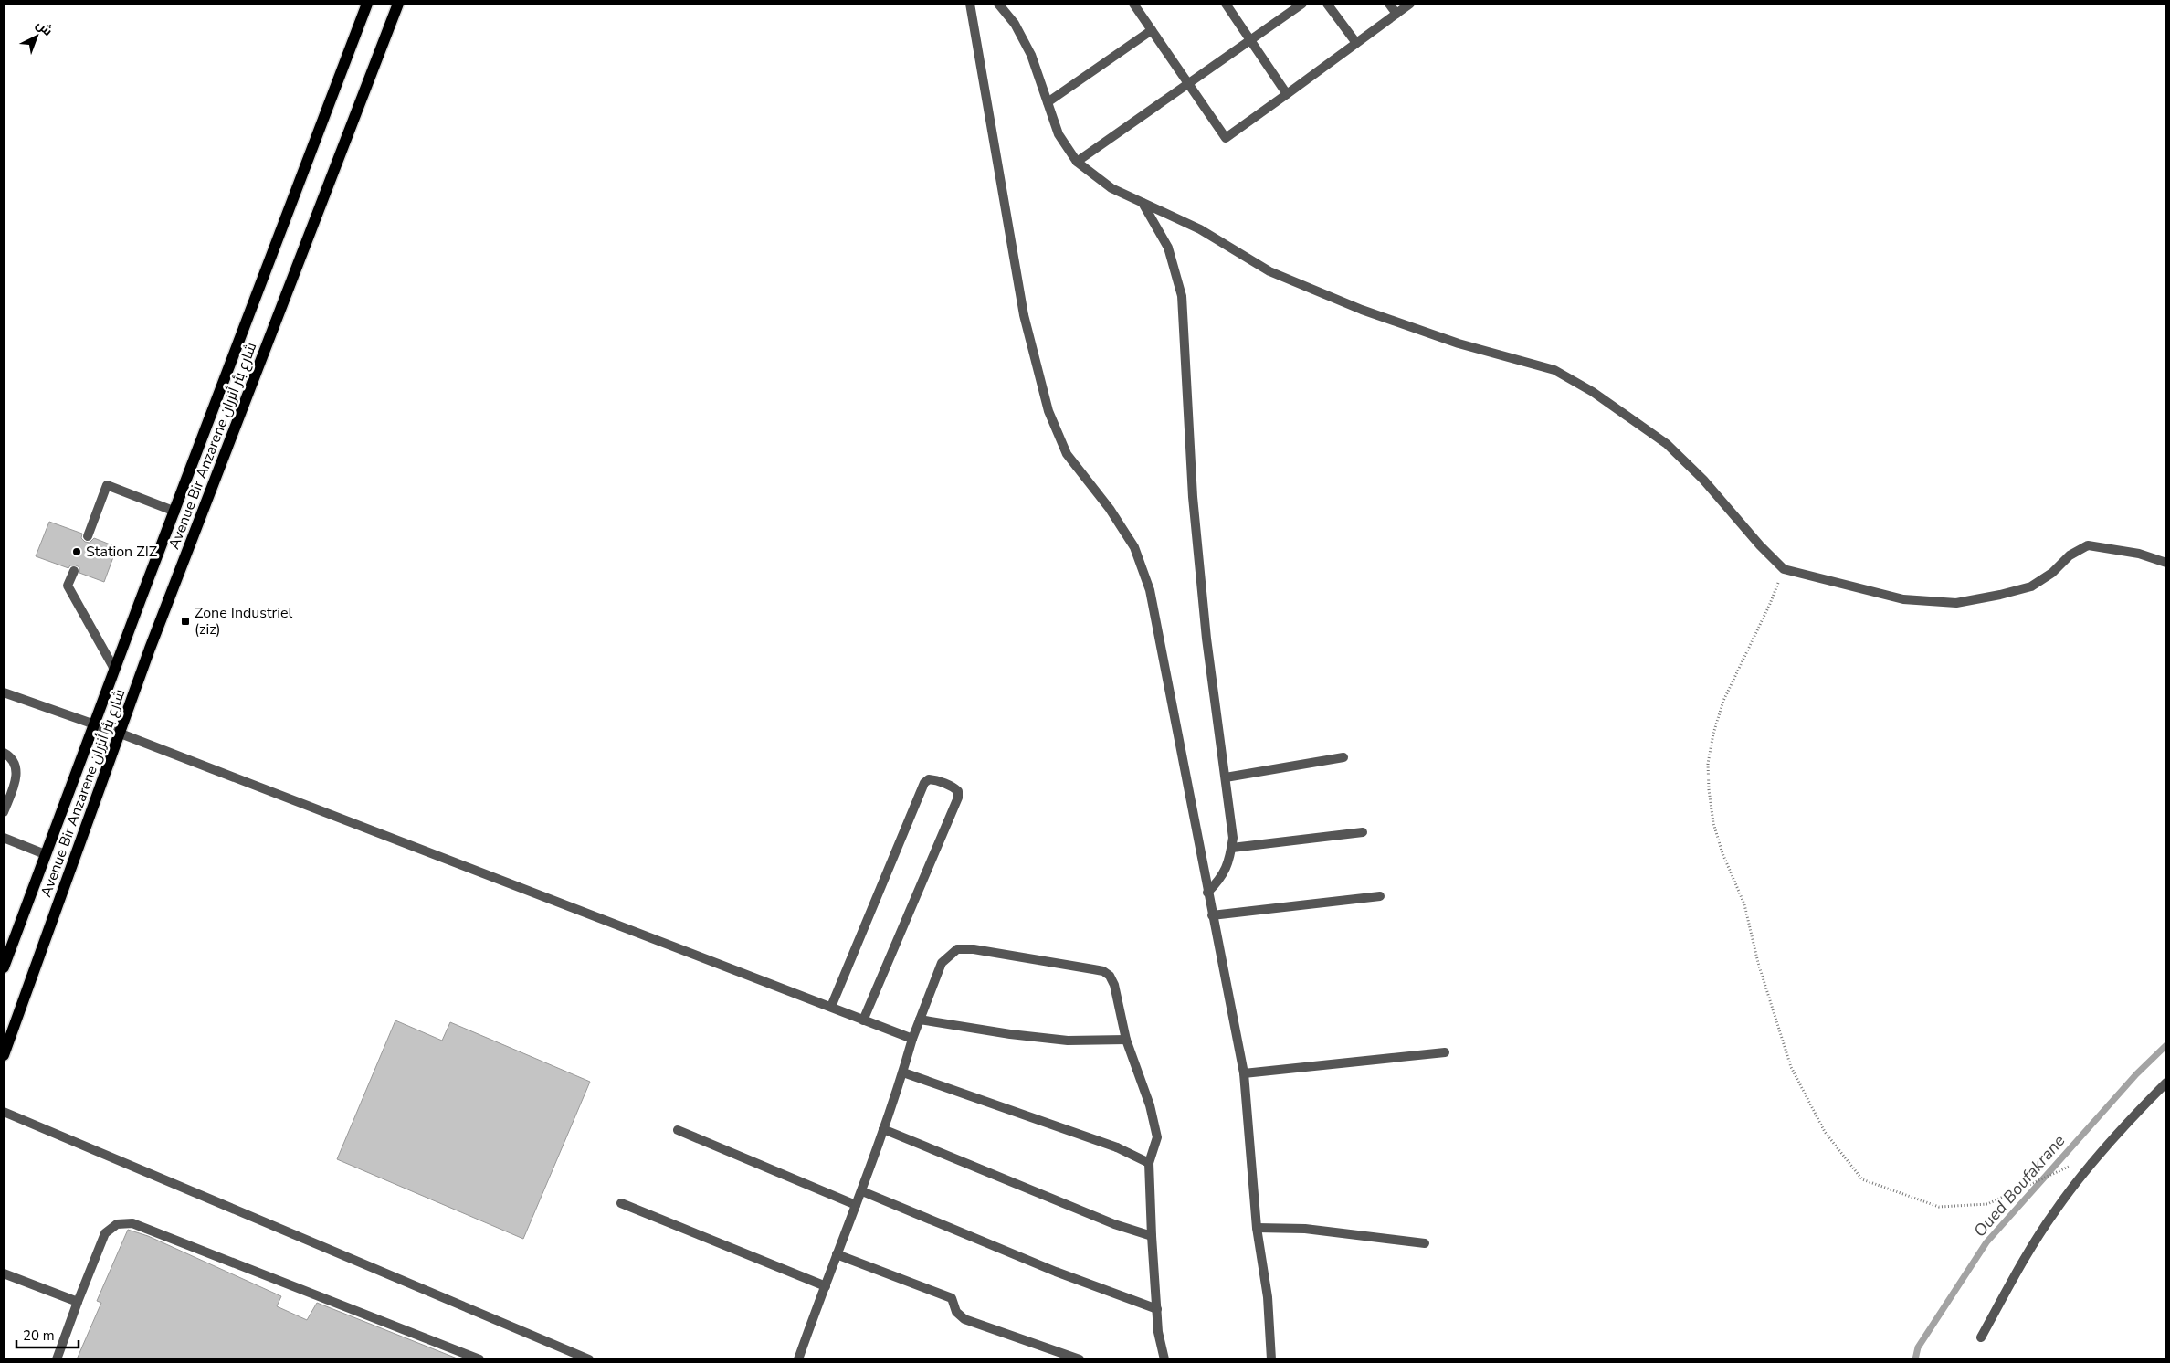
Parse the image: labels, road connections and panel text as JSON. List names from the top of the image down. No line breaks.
{"streets":{"main road":["Avenue Bir Anzarene شارع بئر أنزران"]},"water":["Oued Boufakrane"],"places":{"other":["Station ZIZ"],"transit":["Zone Industriel (ziz)"]},"scale_bar":"20 m","north":"top right"}
